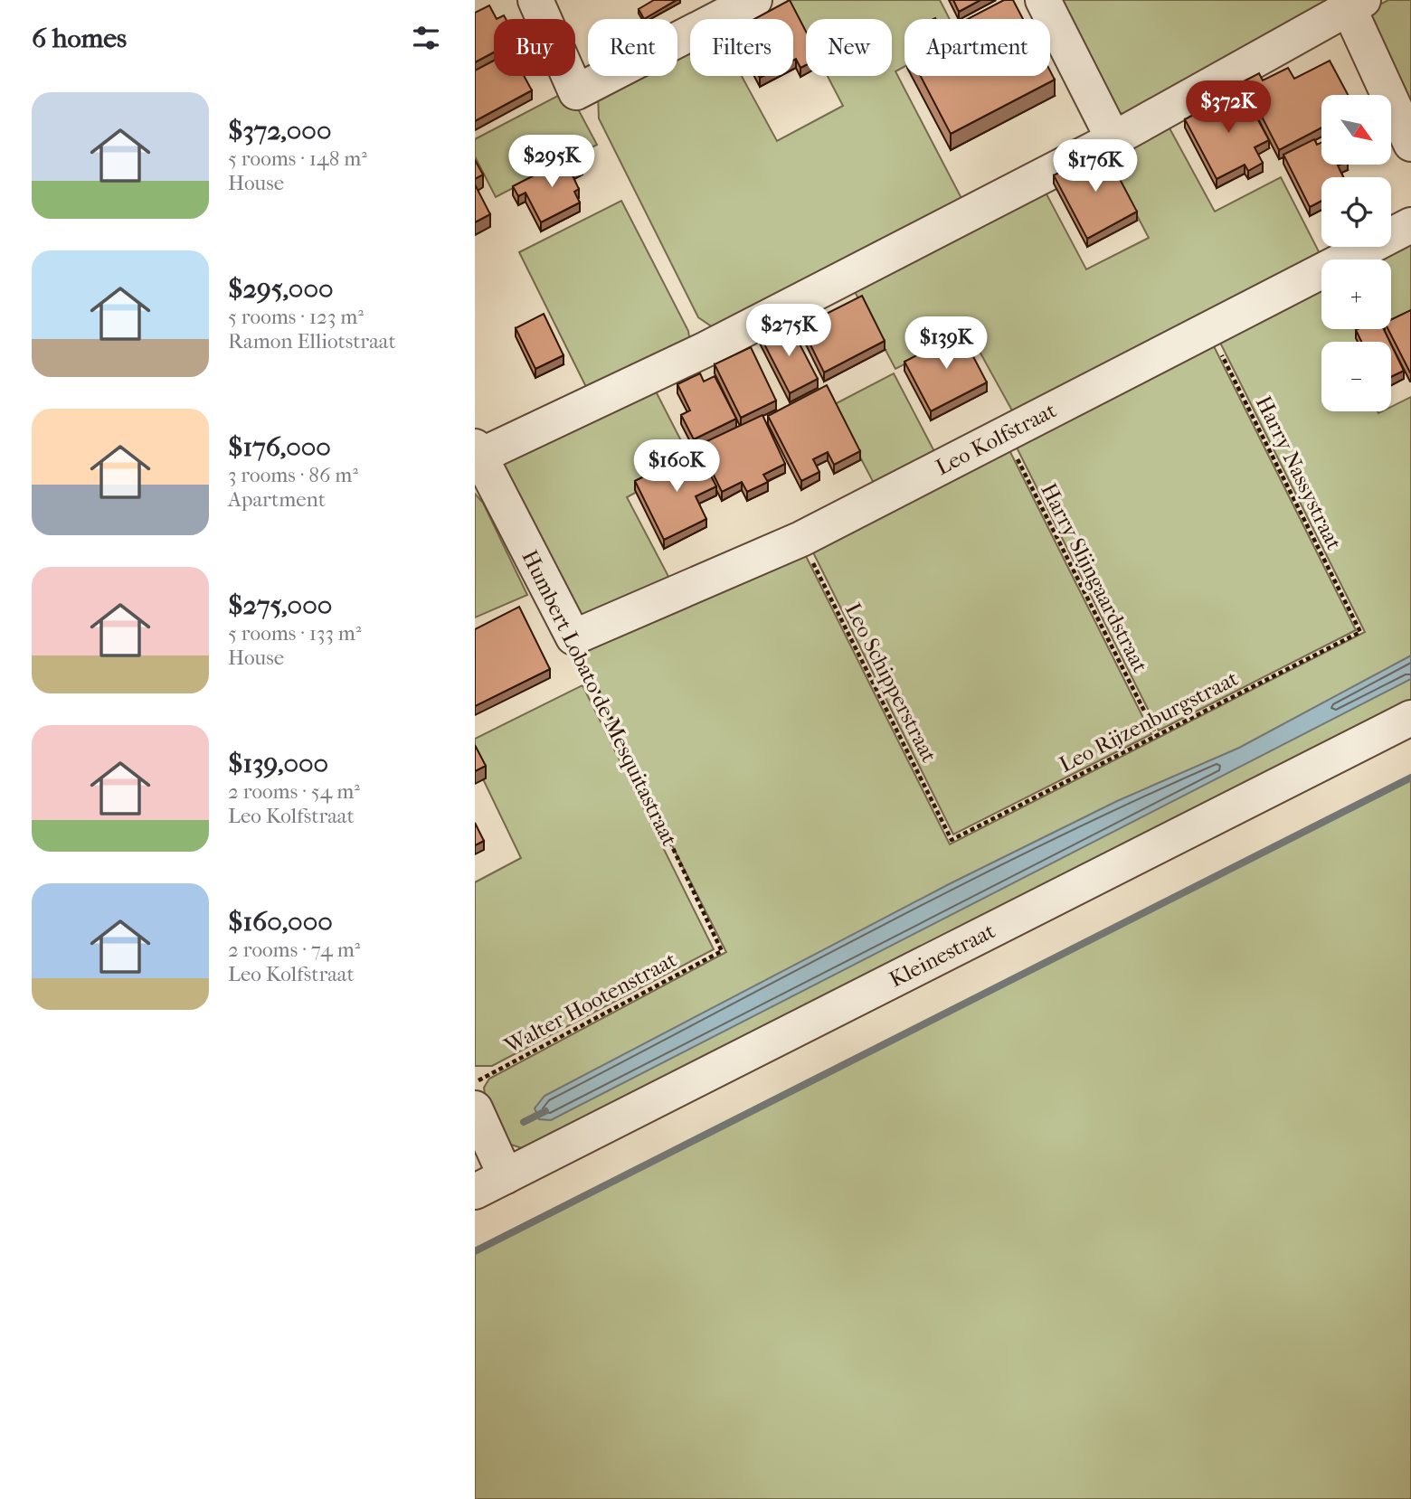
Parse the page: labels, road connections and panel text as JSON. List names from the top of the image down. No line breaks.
{"streets":{"street":["Leo Kolfstraat","Humbert Lobato de Mesquitastraat","Kleinestraat"],"path":["Harry Nassystraat","Harry Slijngaardstraat","Leo Schipperstraat","Leo Rijzenburgstraat","Walter Hootenstraat"]},"crossings":[["Leo Kolfstraat","Harry Nassystraat"],["Leo Kolfstraat","Harry Slijngaardstraat"],["Leo Kolfstraat","Leo Schipperstraat"],["Leo Kolfstraat","Humbert Lobato de Mesquitastraat"],["Harry Nassystraat","Leo Rijzenburgstraat"],["Harry Slijngaardstraat","Leo Rijzenburgstraat"],["Leo Schipperstraat","Leo Rijzenburgstraat"],["Humbert Lobato de Mesquitastraat","Walter Hootenstraat"]],"north":"bottom right","page":{"heading":"6 homes","chip":["Buy","Rent","Filters","New","Apartment"],"list":[{"name":"$372,000","note":"5 rooms · 148 m² · House"},{"name":"$295,000","note":"5 rooms · 123 m² · Ramon Elliotstraat"},{"name":"$176,000","note":"3 rooms · 86 m² · Apartment"},{"name":"$275,000","note":"5 rooms · 133 m² · House"},{"name":"$139,000","note":"2 rooms · 54 m² · Leo Kolfstraat"},{"name":"$160,000","note":"2 rooms · 74 m² · Leo Kolfstraat"}],"price":["$372K","$295K","$176K","$275K","$139K","$160K"],"map_buttons":["+","−"]}}
